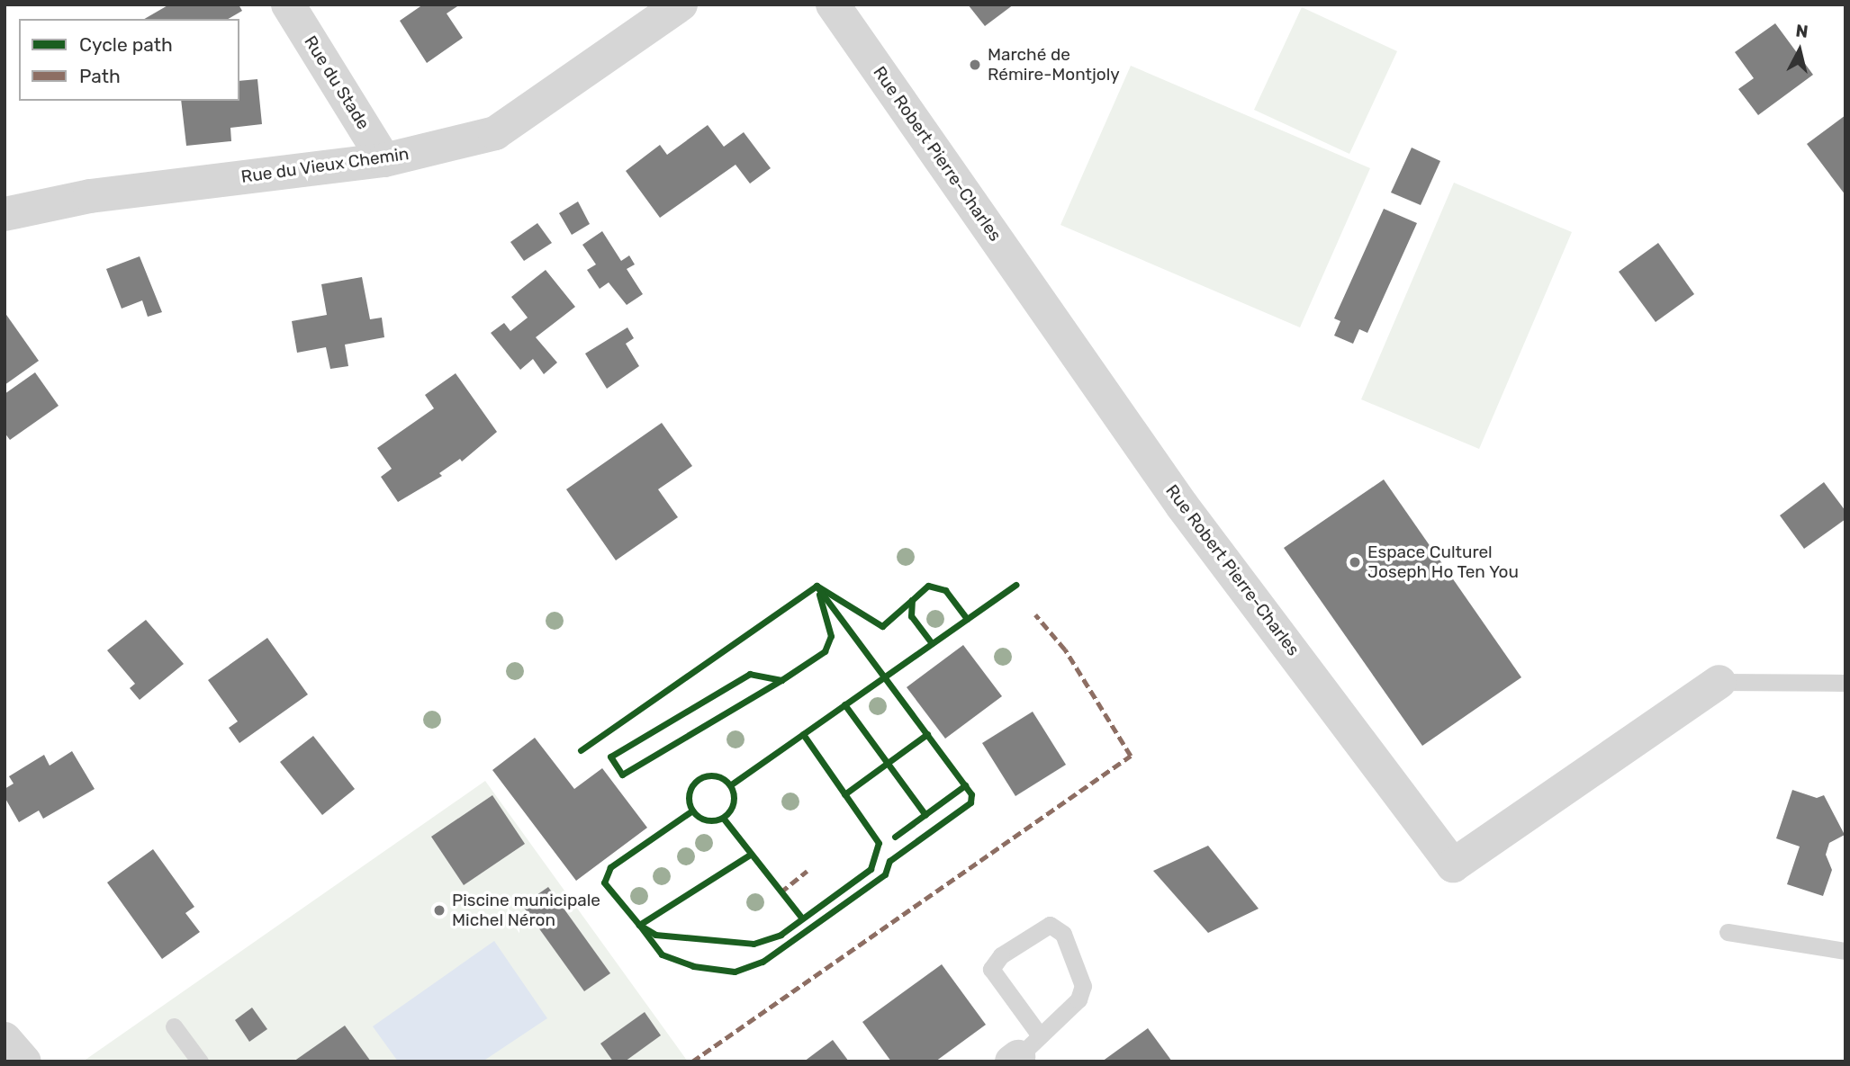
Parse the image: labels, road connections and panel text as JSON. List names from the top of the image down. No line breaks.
{"streets":{"street":["Rue du Stade","Rue Robert Pierre-Charles","Rue du Vieux Chemin"]},"crossings":[["Rue du Stade","Rue du Vieux Chemin"]],"places":["Marché de Rémire-Montjoly","Espace Culturel Joseph Ho Ten You","Piscine municipale Michel Néron"],"legend":["Cycle path","Path"],"north":"top"}
